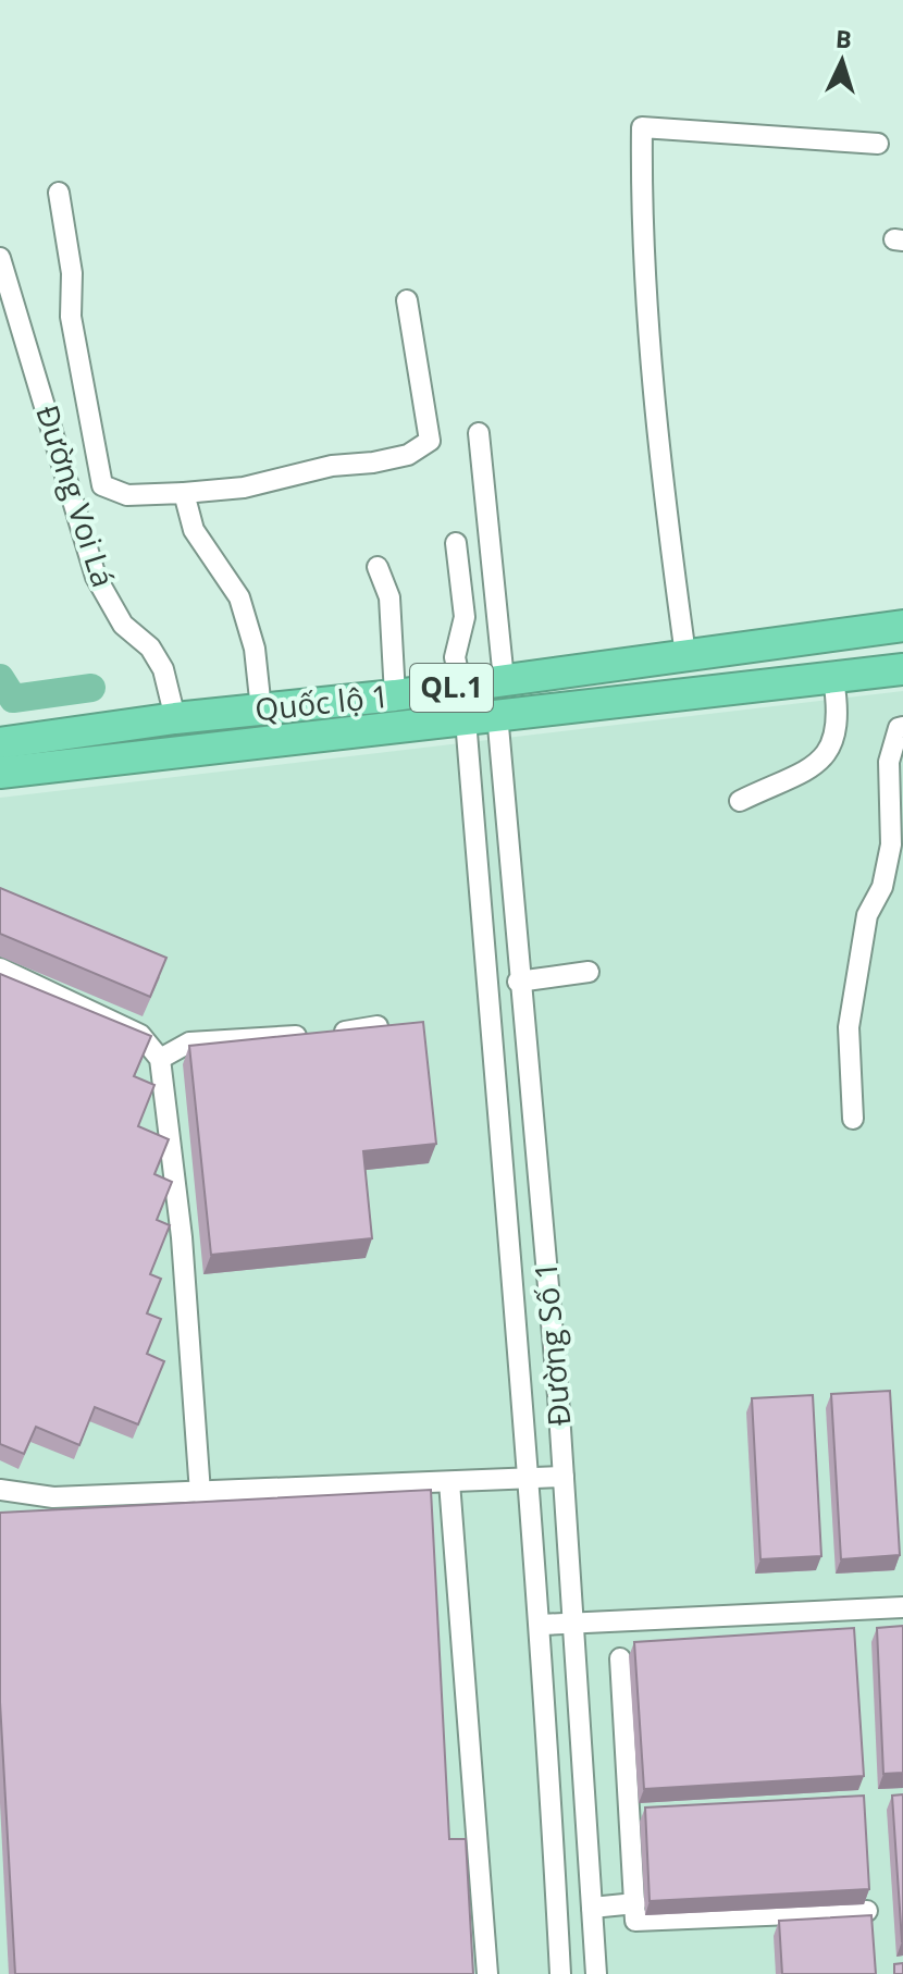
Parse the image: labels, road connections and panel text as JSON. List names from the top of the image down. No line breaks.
{"streets":{"highway":["QL.1","Quốc lộ 1"],"street":["Đường Voi Lá","Đường Số 1"]},"crossings":[["Đường Voi Lá","Quốc lộ 1"],["Quốc lộ 1","Đường Số 1"]],"north":"top"}
